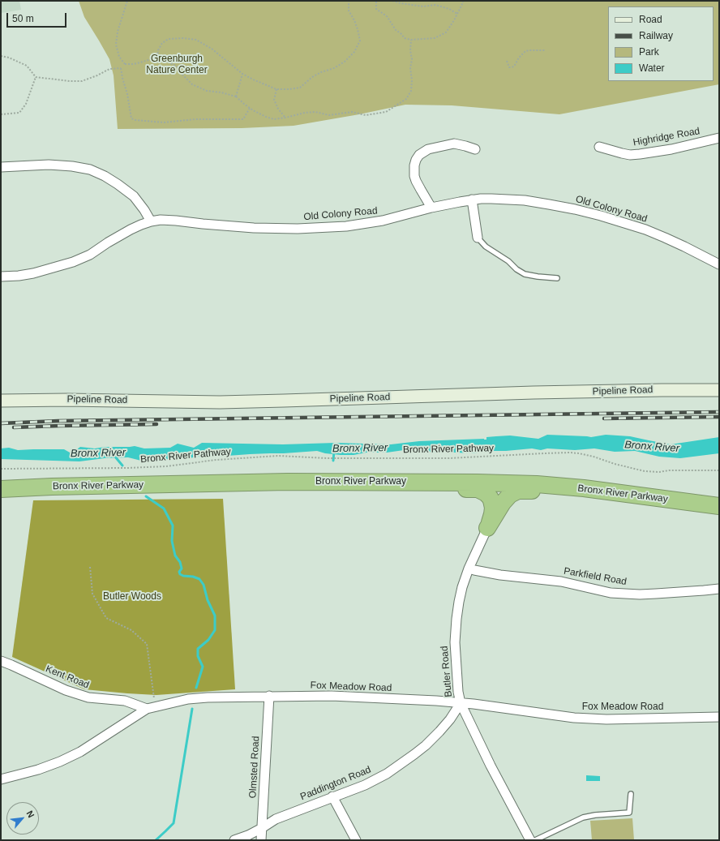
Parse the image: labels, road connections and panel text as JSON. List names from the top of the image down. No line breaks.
{"streets":{"highway":["Bronx River Parkway"],"street":["Highridge Road","Old Colony Road","Pipeline Road","Parkfield Road","Butler Road","Kent Road","Fox Meadow Road","Olmsted Road","Paddington Road"],"path":["Bronx River Pathway"]},"crossings":[["Parkfield Road","Butler Road"],["Butler Road","Fox Meadow Road"],["Butler Road","Paddington Road"],["Kent Road","Fox Meadow Road"],["Fox Meadow Road","Olmsted Road"],["Fox Meadow Road","Paddington Road"],["Olmsted Road","Paddington Road"]],"water":["Bronx River"],"parks":["Greenburgh Nature Center","Butler Woods"],"legend":["Road","Railway","Park","Water"],"scale_bar":"50 m","north":"top right"}
